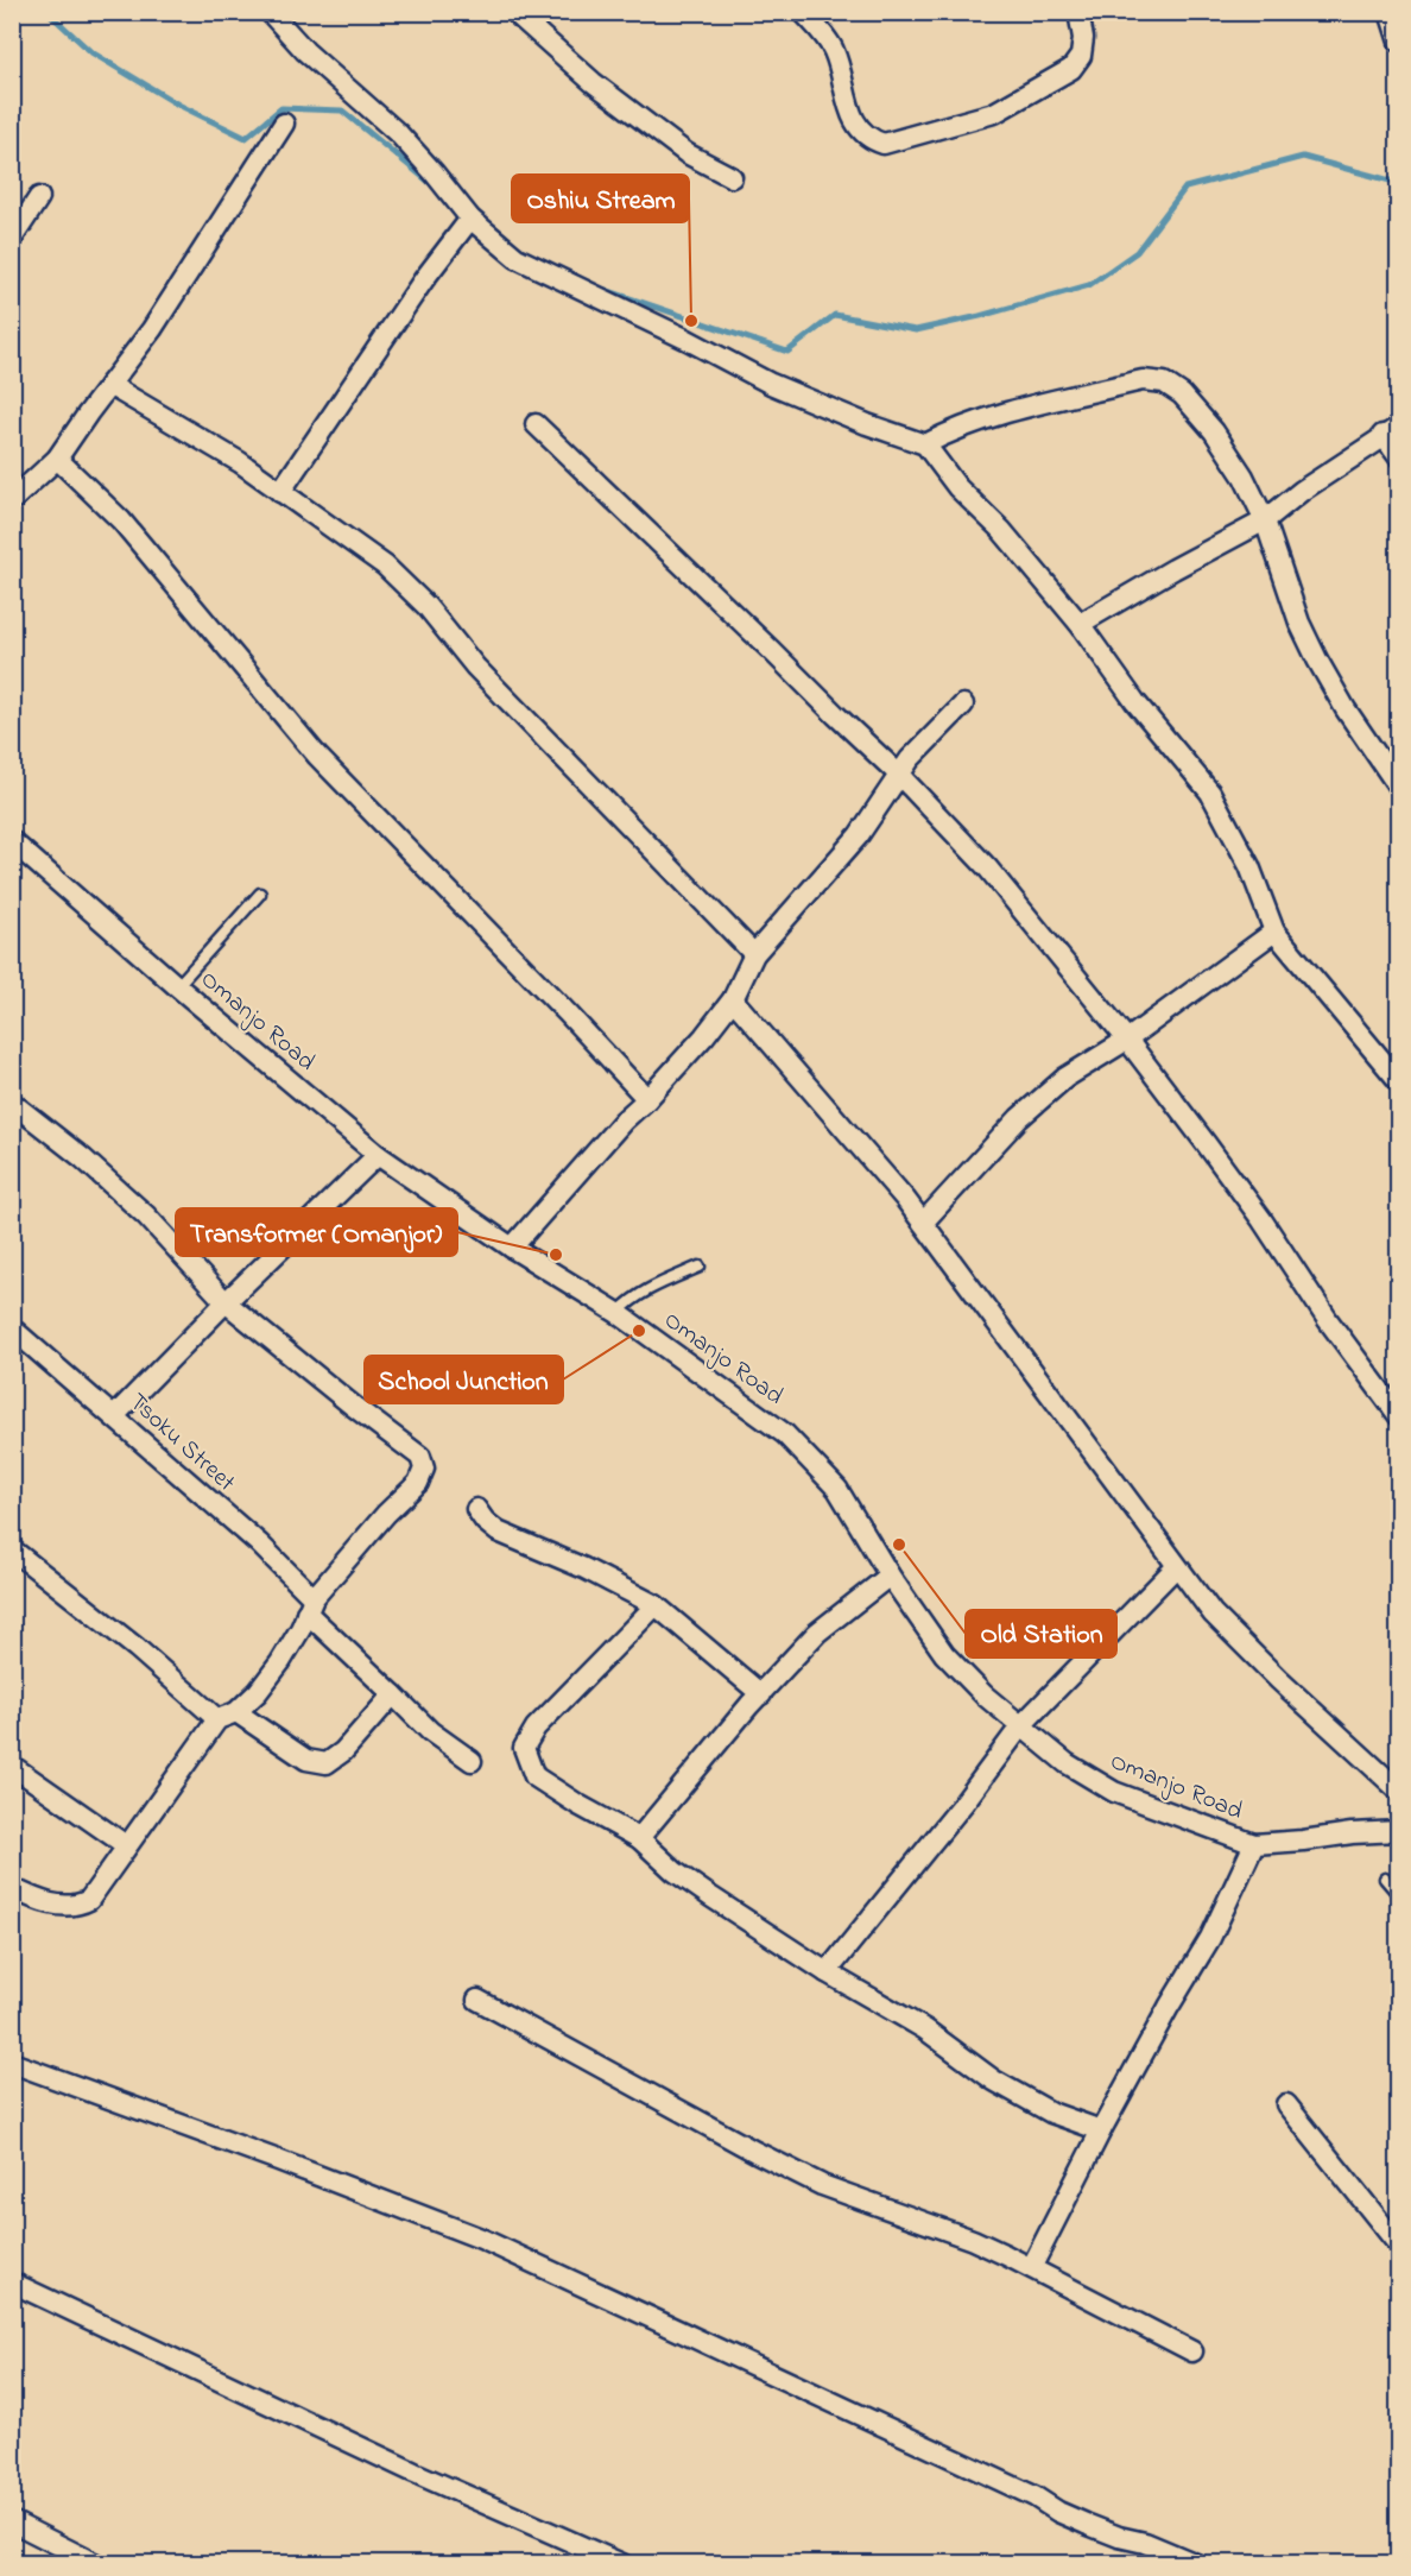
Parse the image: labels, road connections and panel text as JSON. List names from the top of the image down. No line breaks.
{"streets":{"street":["Omanjo Road","Tsoku Street"]},"places":["Oshiu Stream","Transformer (Omanjor)","School Junction","Old Station"]}
